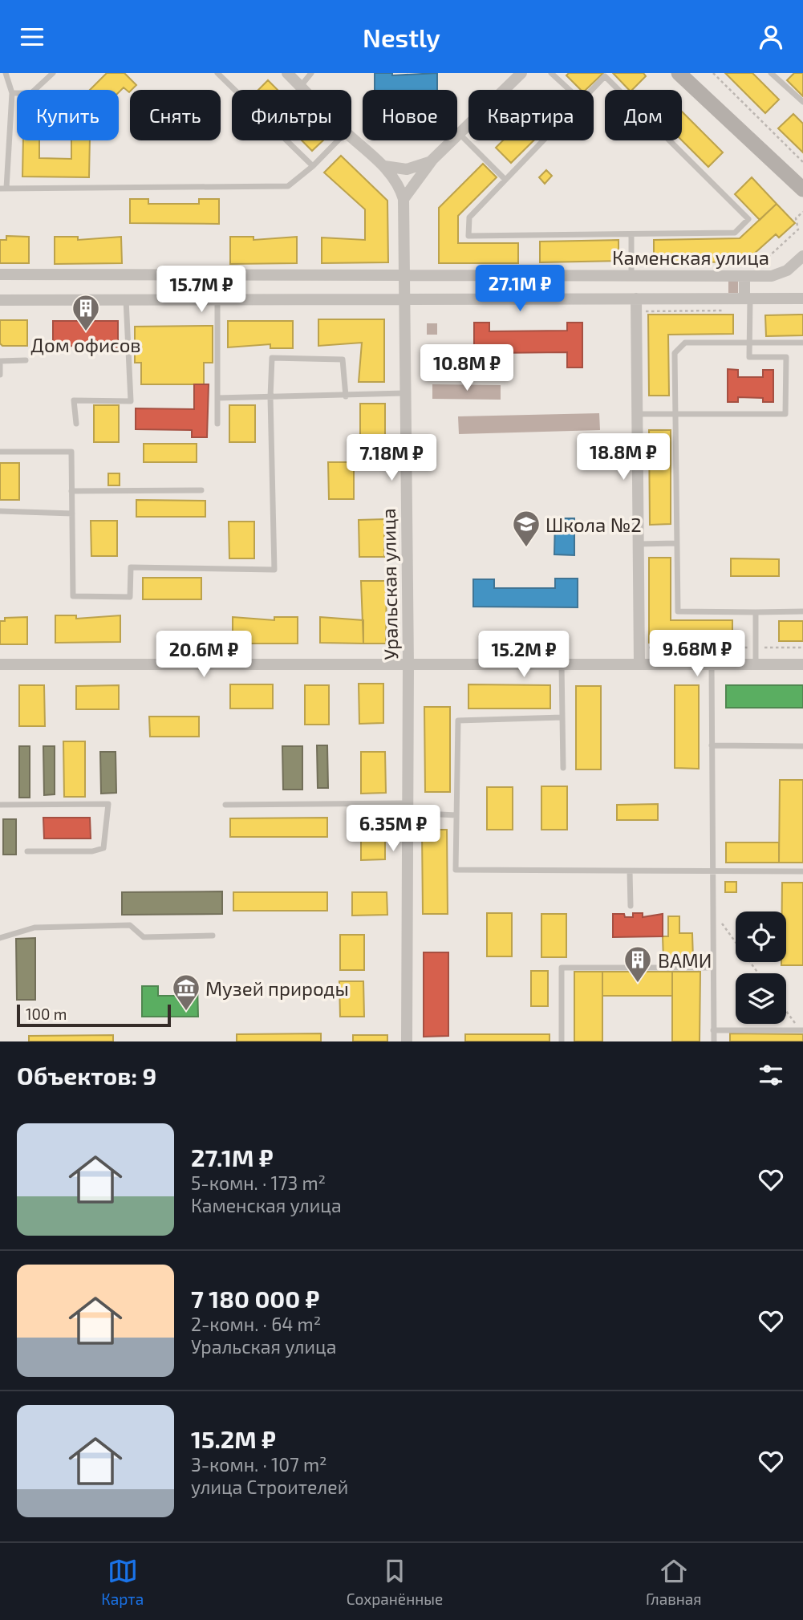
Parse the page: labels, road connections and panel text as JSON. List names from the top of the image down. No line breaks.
{"streets":{"street":["Каменская улица","Уральская улица"]},"crossings":[["Каменская улица","Уральская улица"]],"places":{"building":["Дом офисов","ВАМИ"],"school or university":["Школа №2"],"museum":["Музей природы"]},"scale_bar":"100 m","page":{"header":"Nestly","chip":["Купить","Снять","Фильтры","Новое","Квартира","Дом"],"price":["27.1M ₽","15.7M ₽","10.8M ₽","18.8M ₽","7.18M ₽","9.68M ₽","20.6M ₽","15.2M ₽","6.35M ₽"],"scale":"100 m","heading":"Объектов: 9","list":[{"name":"27.1M ₽","note":"5-комн. · 173 m² · Каменская улица"},{"name":"7 180 000 ₽","note":"2-комн. · 64 m² · Уральская улица"},{"name":"15.2M ₽","note":"3-комн. · 107 m² · улица Строителей"}],"tabs":["Карта","Сохранённые","Главная"]}}
